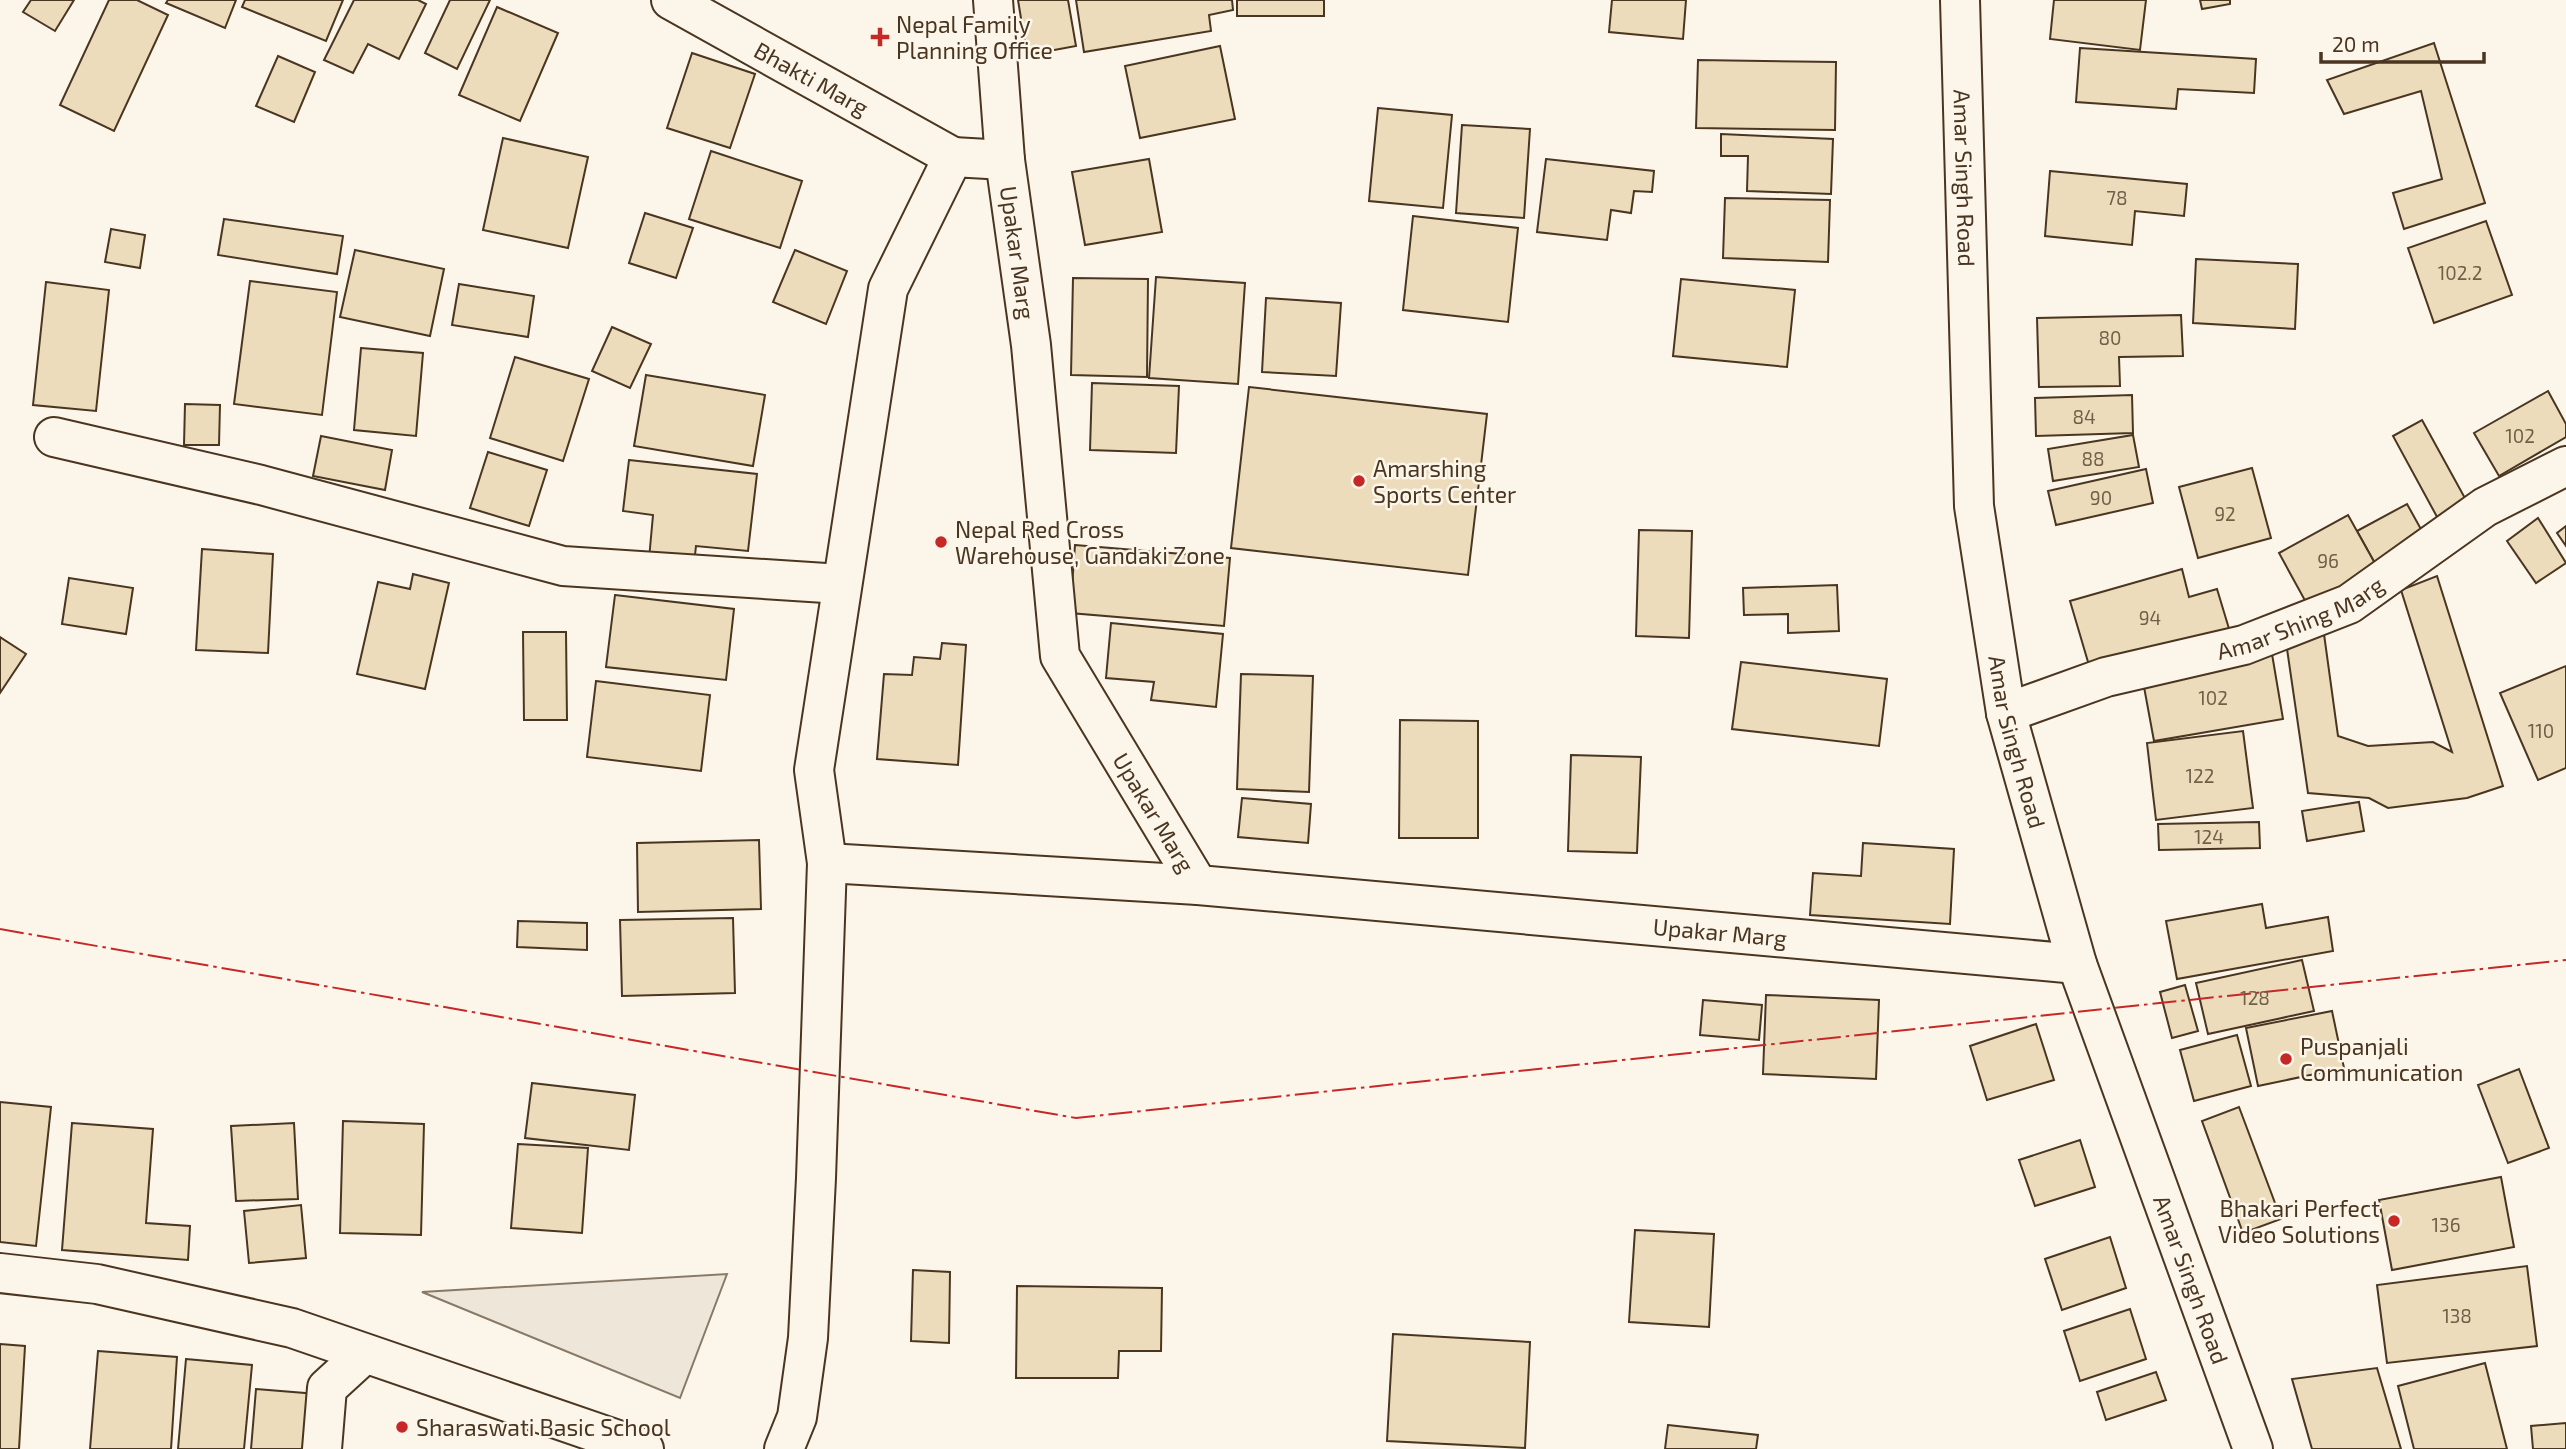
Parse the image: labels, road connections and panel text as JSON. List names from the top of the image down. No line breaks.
{"streets":{"street":["Bhakti Marg","Amar Singh Road","Upakar Marg","Amar Shing Marg"]},"crossings":[["Amar Singh Road","Upakar Marg"],["Amar Singh Road","Amar Shing Marg"]],"places":{"health":["Nepal Family Planning Office"],"other":["Amarshing Sports Center","Nepal Red Cross Warehouse, Gandaki Zone","Puspanjali Communication","Bhakari Perfect Video Solutions","Sharaswati Basic School"]},"house_numbers":["78","102.2","80","84","102","88","90","92","96","94","102","110","122","124","128","136","138"],"scale_bar":"20 m"}
